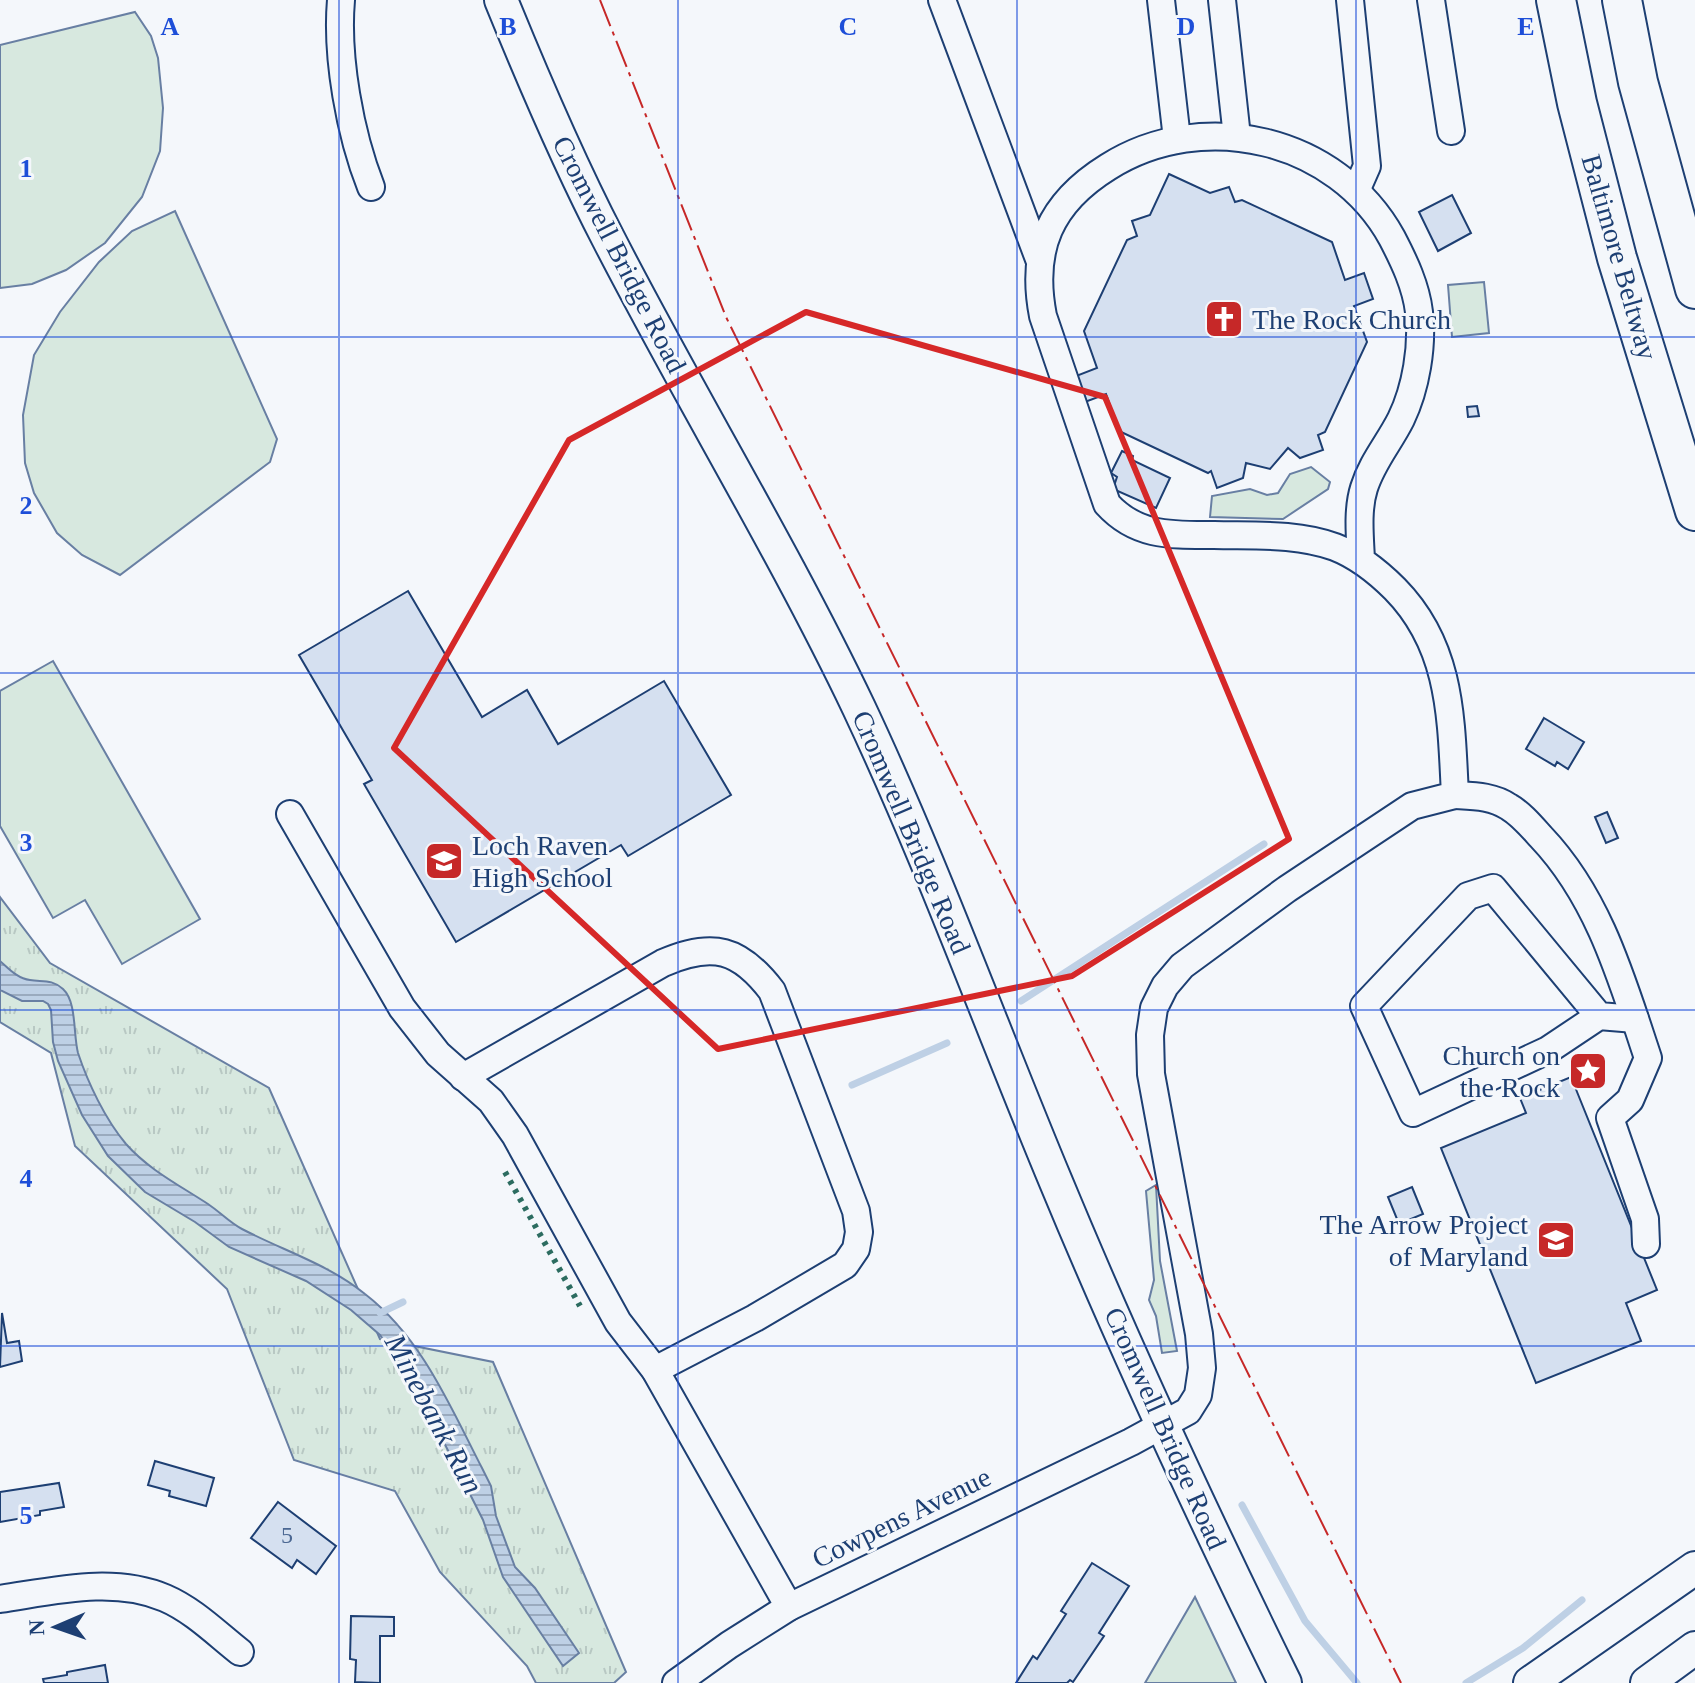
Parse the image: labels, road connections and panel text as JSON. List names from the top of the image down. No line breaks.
{"streets":{"highway":["Baltimore Beltway"],"main road":["Cromwell Bridge Road"],"street":["Cowpens Avenue"]},"crossings":[["Cromwell Bridge Road","Cowpens Avenue"]],"water":["Minebank Run"],"places":{"church":["The Rock Church"],"school or university":["Loch Raven High School","The Arrow Project of Maryland"],"place":["Church on the Rock"]},"house_numbers":["5"],"north":"left","grid":{"columns":["A","B","C","D","E"],"rows":["1","2","3","4","5"]}}
